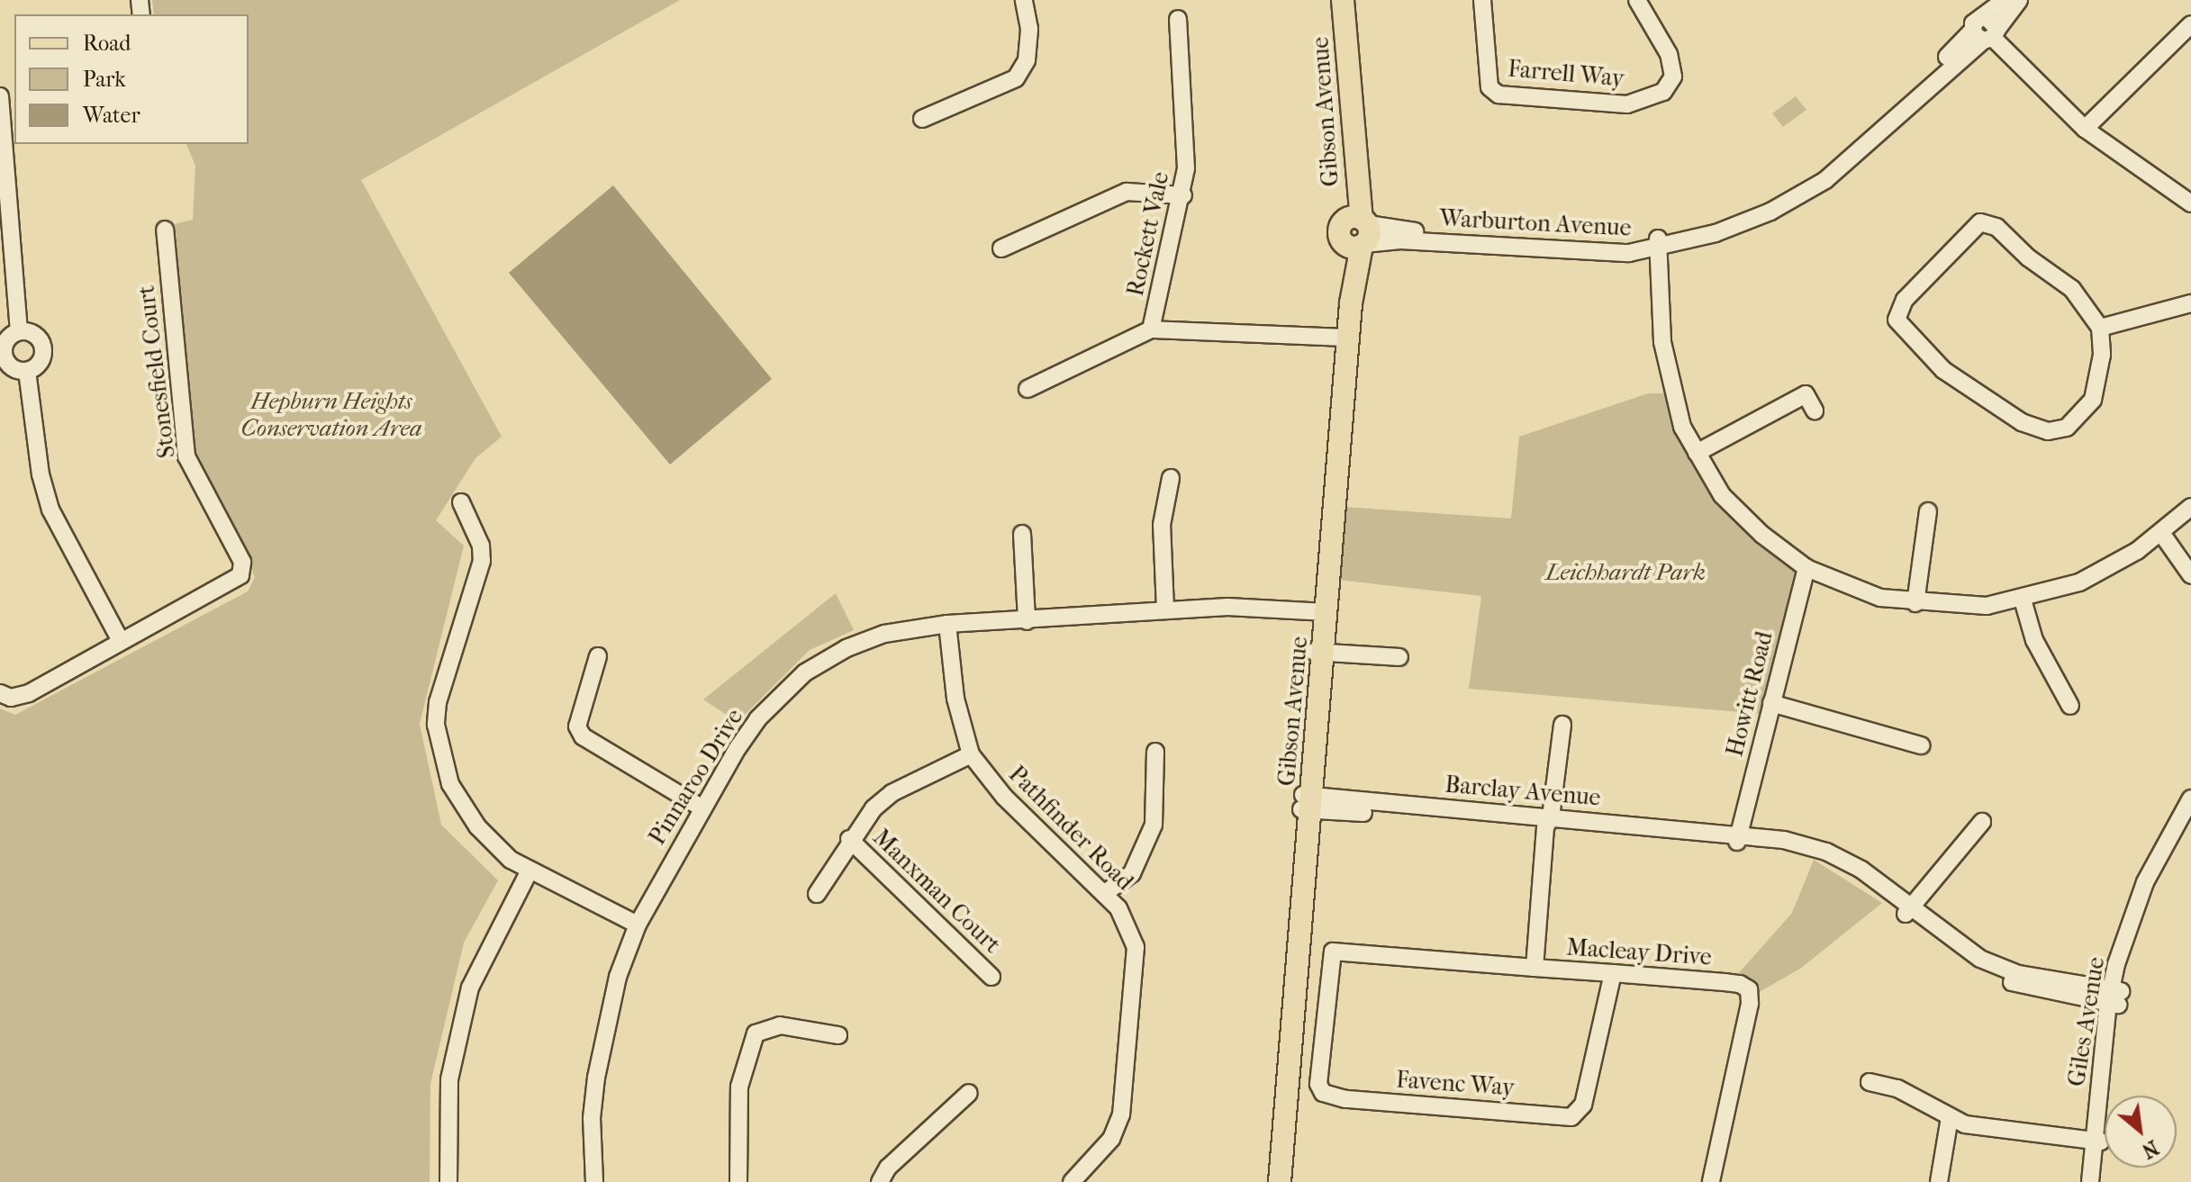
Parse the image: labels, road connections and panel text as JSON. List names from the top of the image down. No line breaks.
{"streets":{"main road":["Gibson Avenue"],"street":["Farrell Way","Warburton Avenue","Rockett Vale","Stonesfield Court","Howitt Road","Pinnaroo Drive","Barclay Avenue","Pathfinder Road","Manxman Court","Macleay Drive","Giles Avenue","Favenc Way"]},"crossings":[["Gibson Avenue","Warburton Avenue"],["Gibson Avenue","Pinnaroo Drive"],["Gibson Avenue","Barclay Avenue"],["Howitt Road","Barclay Avenue"],["Pinnaroo Drive","Pathfinder Road"],["Barclay Avenue","Giles Avenue"],["Macleay Drive","Favenc Way"]],"parks":["Hepburn Heights Conservation Area","Leichhardt Park"],"legend":["Road","Park","Water"],"north":"bottom right"}
